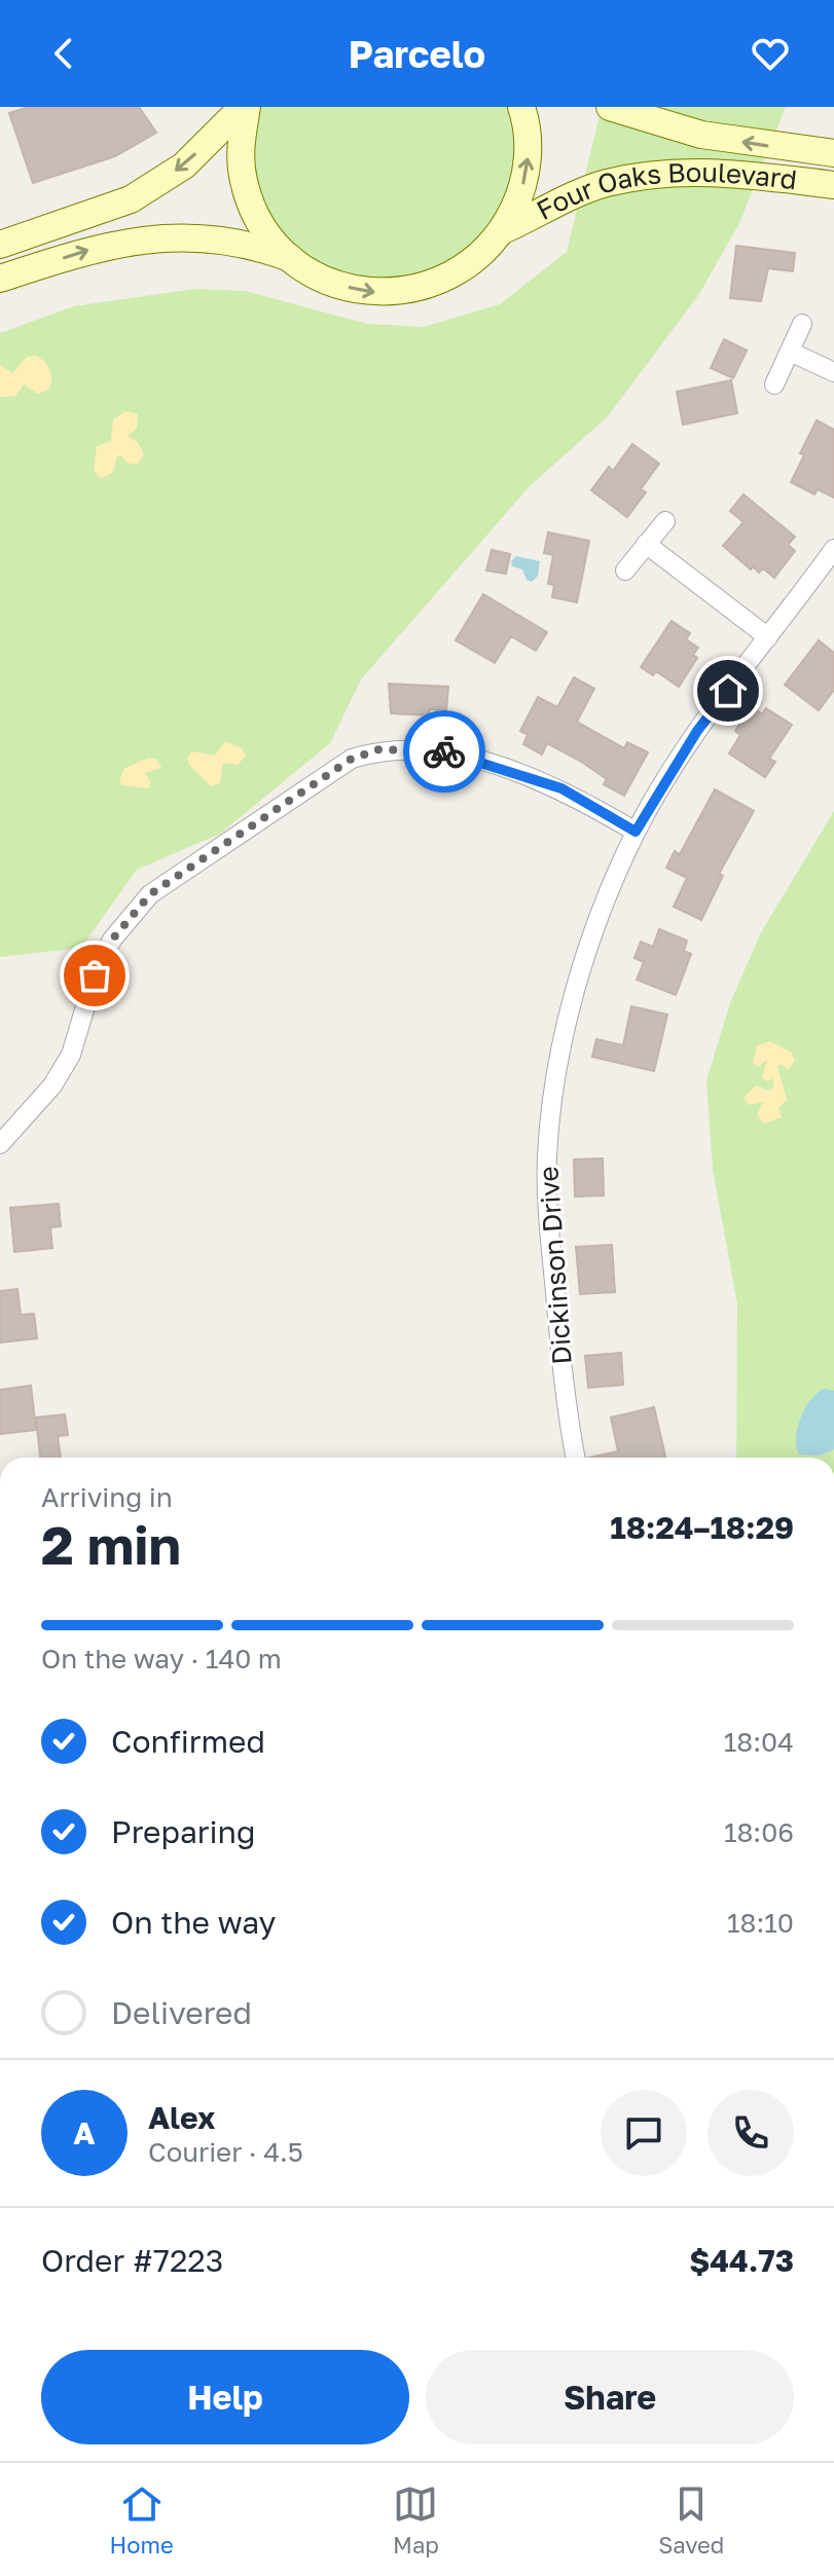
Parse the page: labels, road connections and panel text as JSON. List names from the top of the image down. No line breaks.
{"streets":{"street":["Four Oaks Boulevard","Dickinson Drive"]},"page":{"header":"Parcelo","heading":["2 min","Arriving in","18:24–18:29"],"panel":["Alex","Courier · 4.5","Order #7223","$44.73"],"bar":"On the way · 140 m","list":[["Confirmed","18:04"],["Preparing","18:06"],["On the way","18:10"],"Delivered"],"round":"A","buttons":["Help","Share"],"tabs":["Home","Map","Saved"]}}
